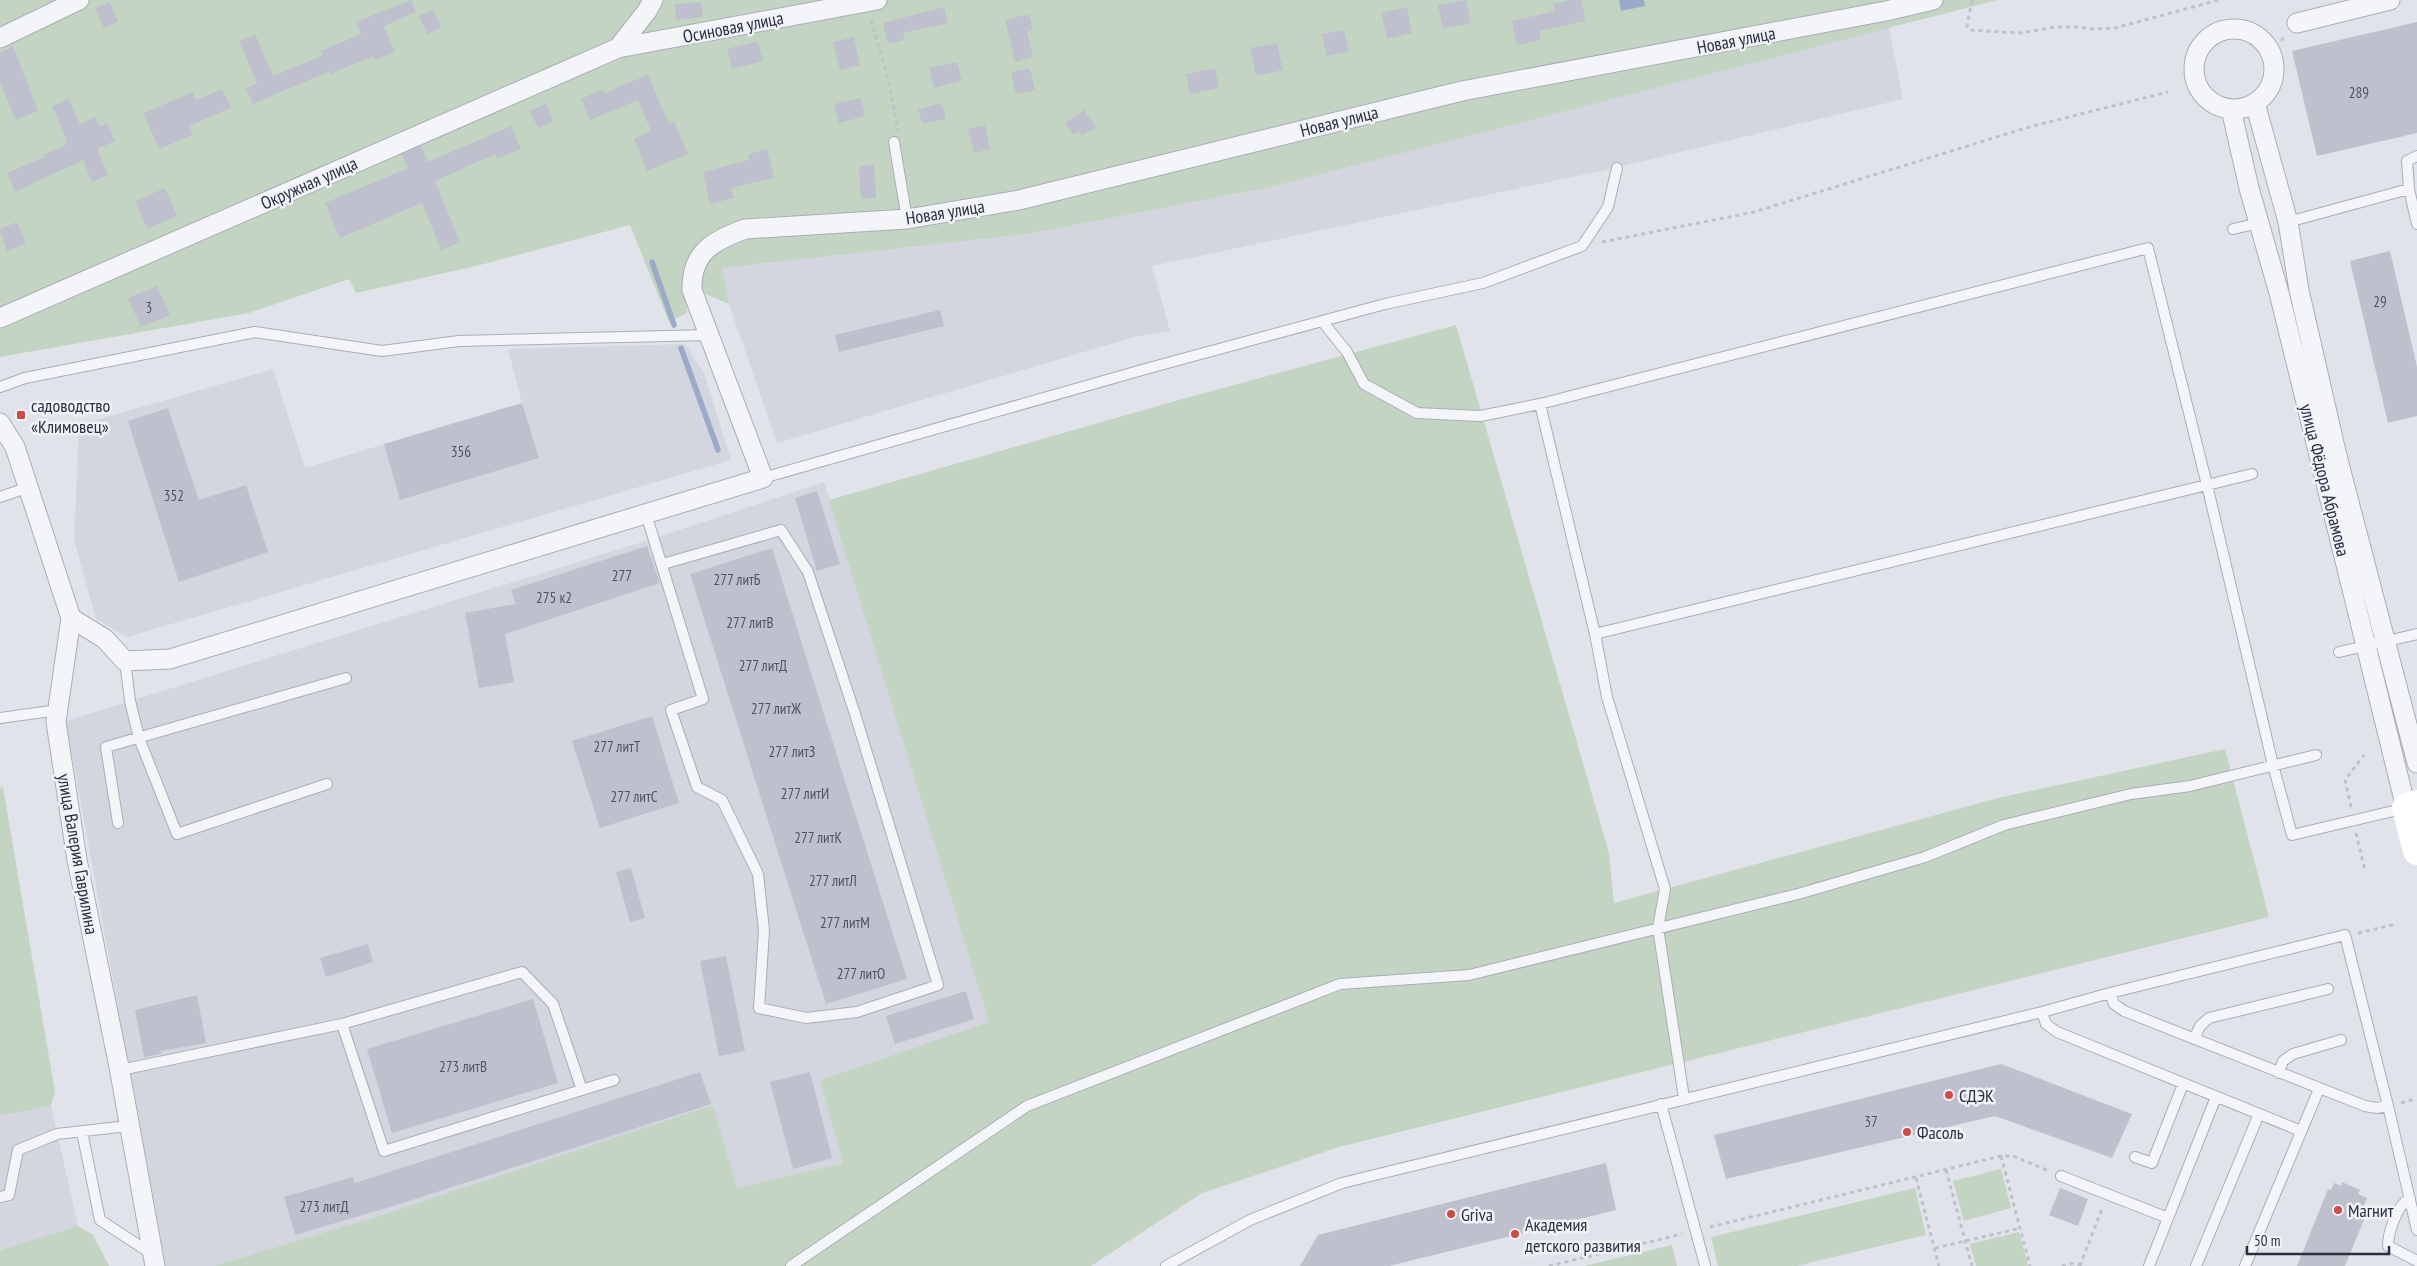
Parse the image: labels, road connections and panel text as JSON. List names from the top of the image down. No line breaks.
{"streets":{"street":["Осиновая улица","Новая улица","Окружная улица","улица Фёдора Абрамова","улица Валерия Гаврилина"]},"crossings":[["Осиновая улица","Окружная улица"]],"places":{"transit":["садоводство «Климовец»"],"other":["СДЭК","Фасоль","Магнит","Griva","Академия детского развития"]},"house_numbers":["289","29","3","356","352","277","277 литБ","275 к2","277 литВ","277 литД","277 литЖ","277 литТ","277 литЗ","277 литИ","277 литС","277 литК","277 литЛ","277 литМ","277 литО","273 литВ","37","273 литД"],"scale_bar":"50 m"}
